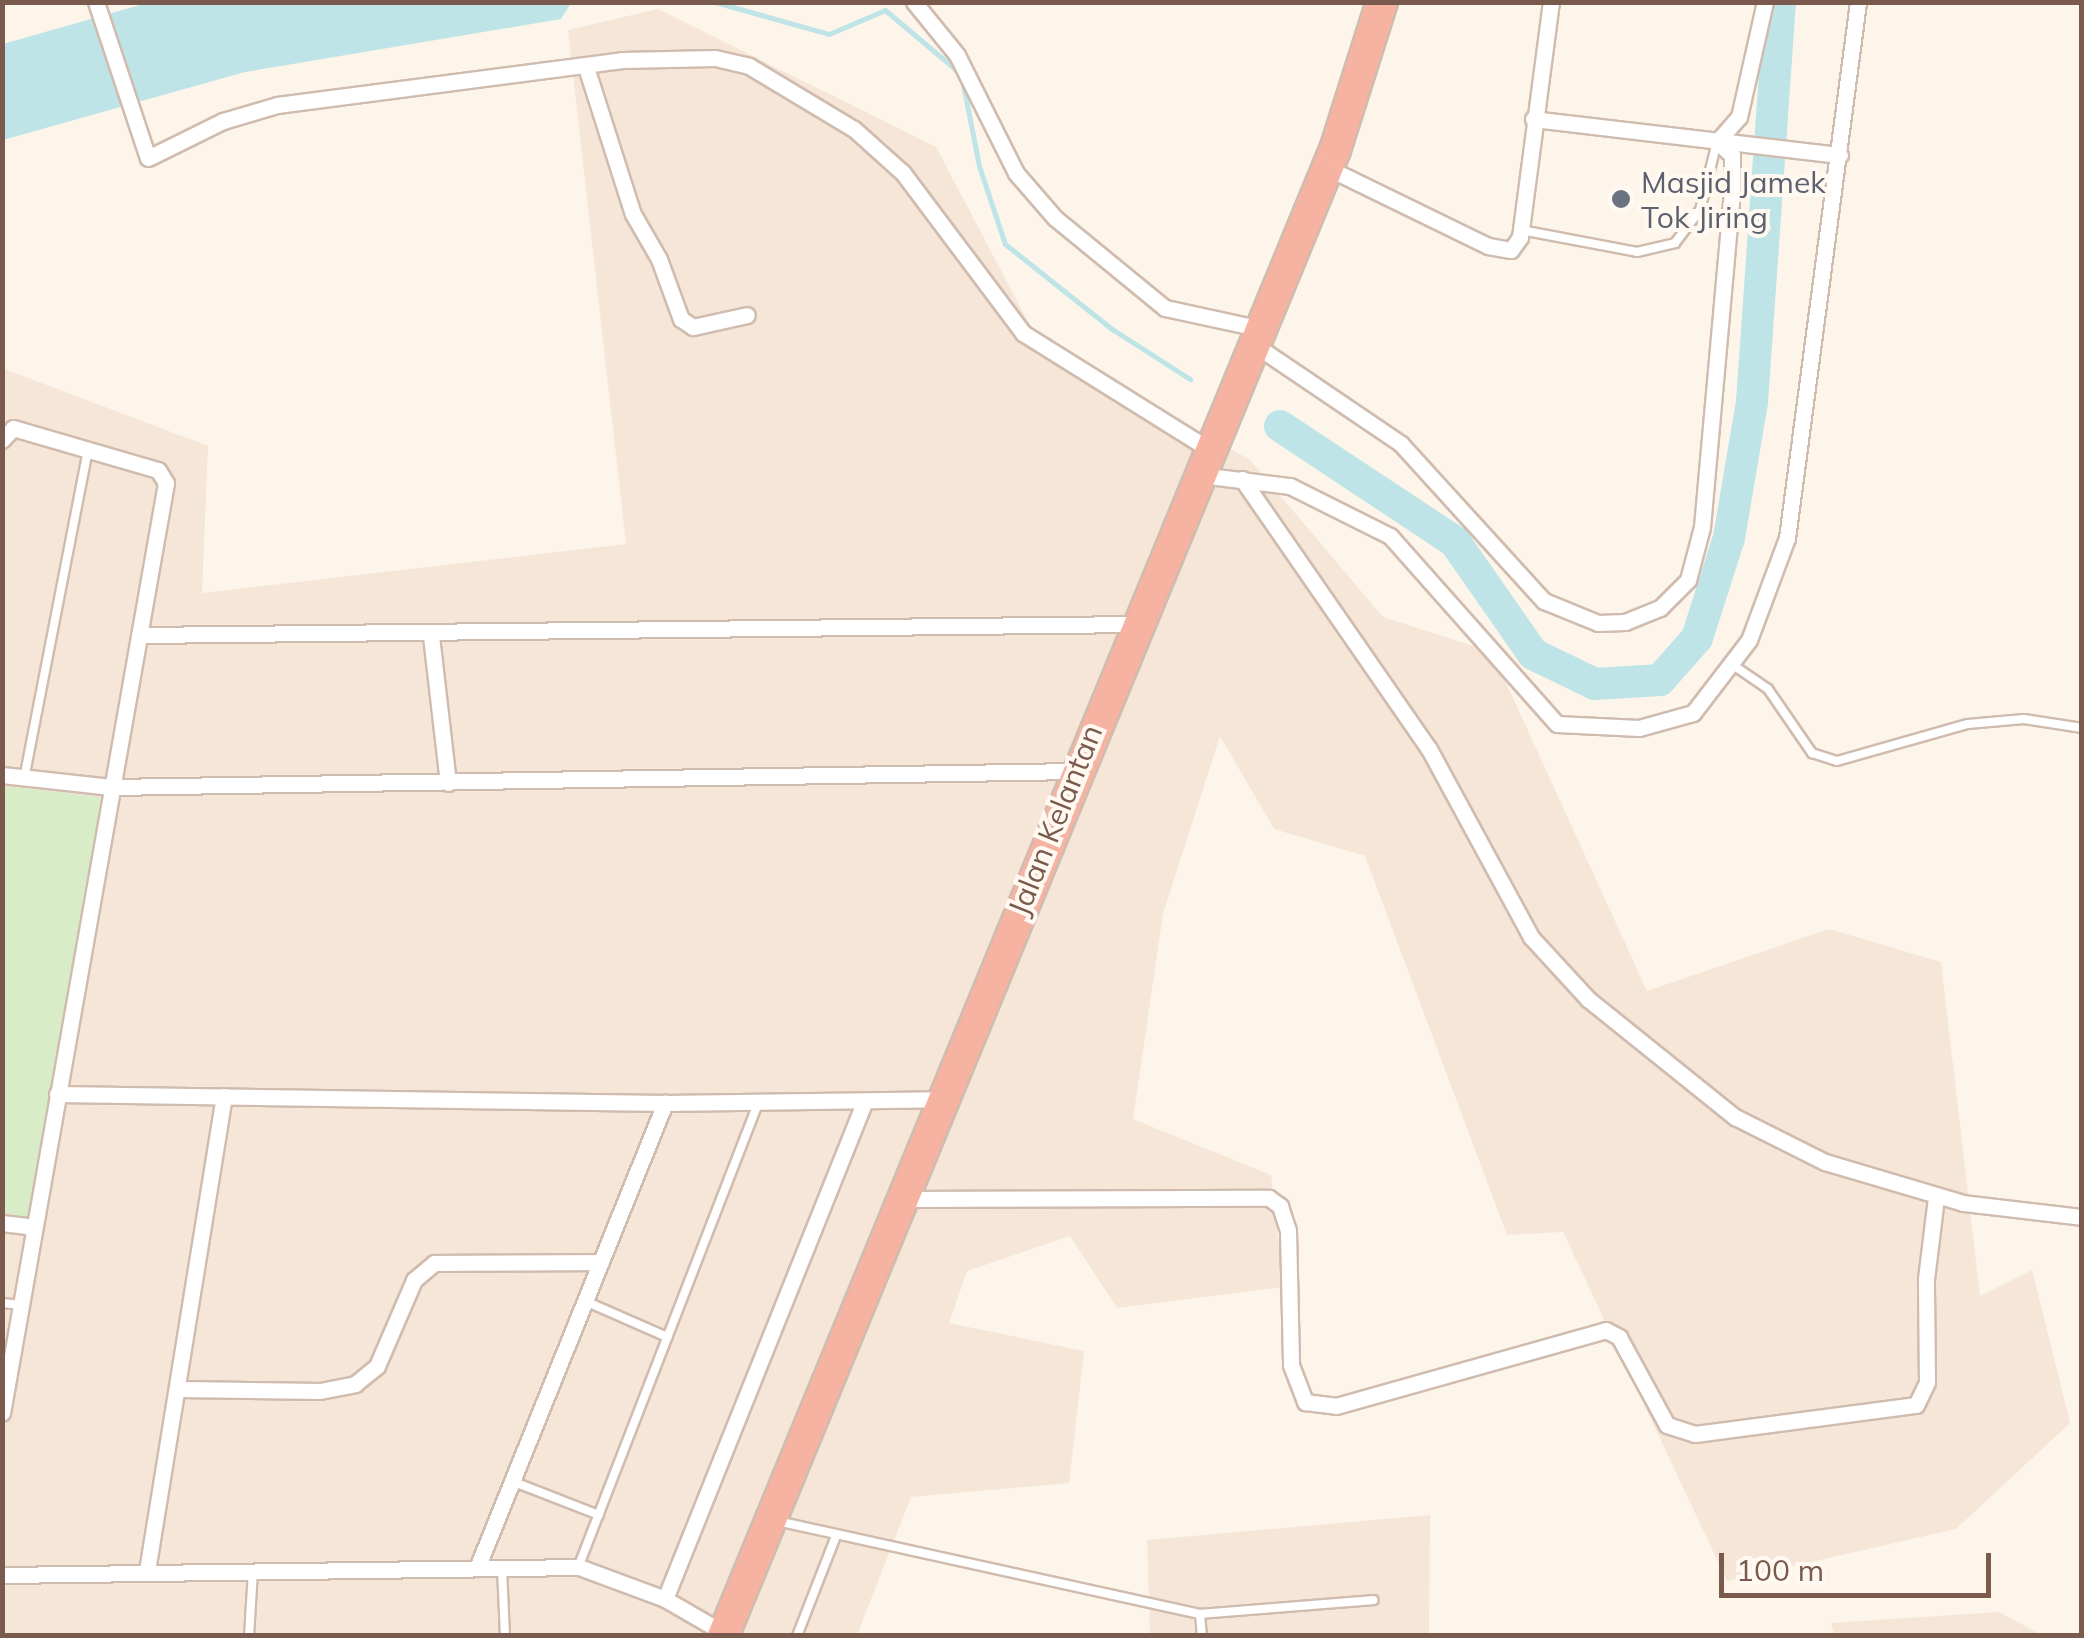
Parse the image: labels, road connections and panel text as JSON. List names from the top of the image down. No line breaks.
{"streets":{"highway":["Jalan Kelantan"]},"places":["Masjid Jamek Tok Jiring"],"scale_bar":"100 m"}
